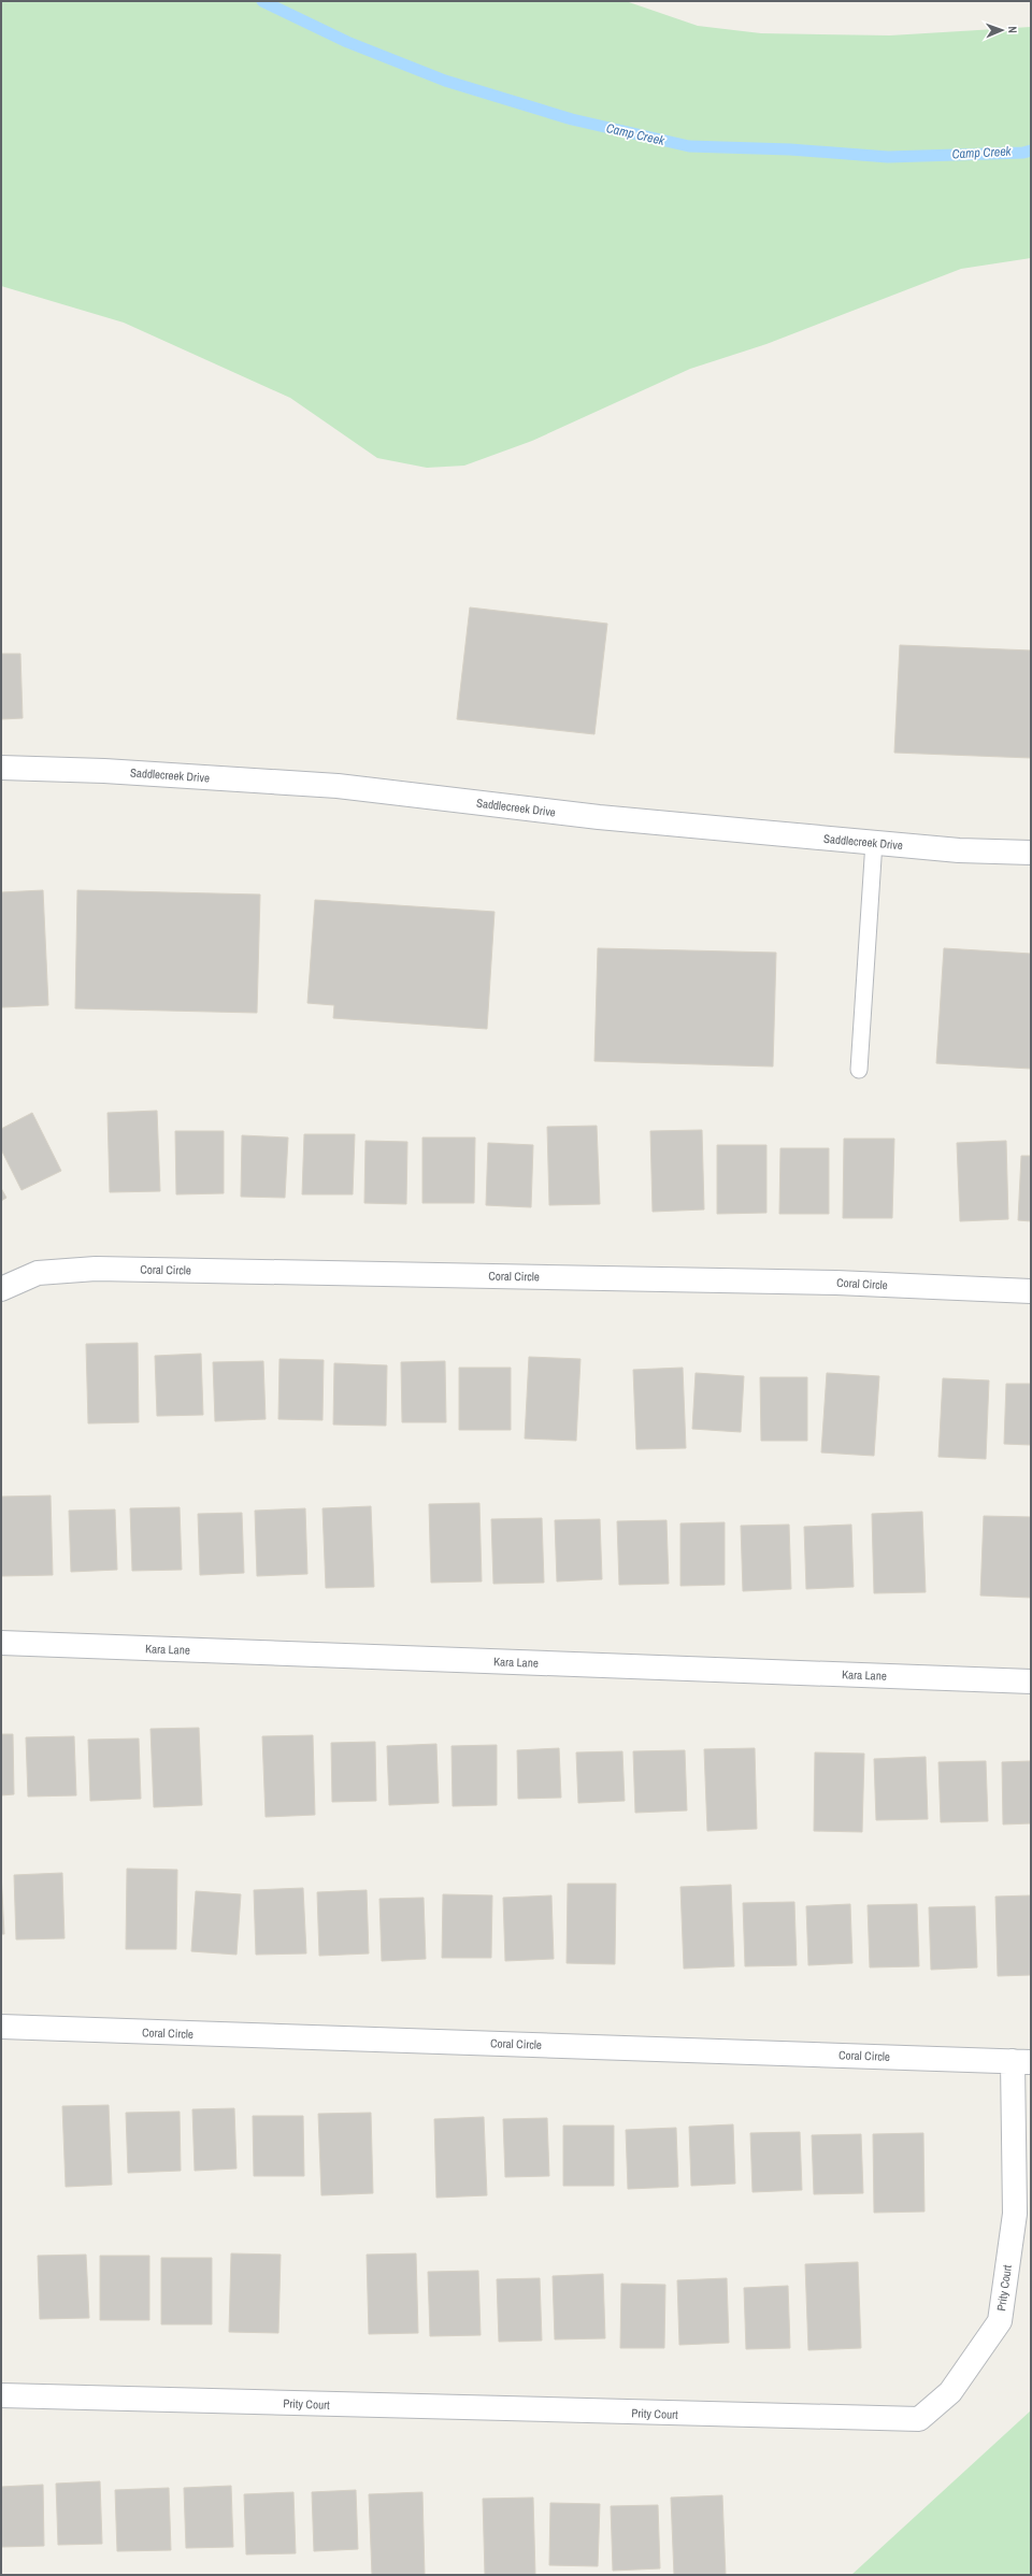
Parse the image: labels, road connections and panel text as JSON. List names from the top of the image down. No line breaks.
{"streets":{"street":["Saddlecreek Drive","Coral Circle","Kara Lane","Prity Court"]},"crossings":[["Coral Circle","Prity Court"]],"water":["Camp Creek"],"north":"right"}
